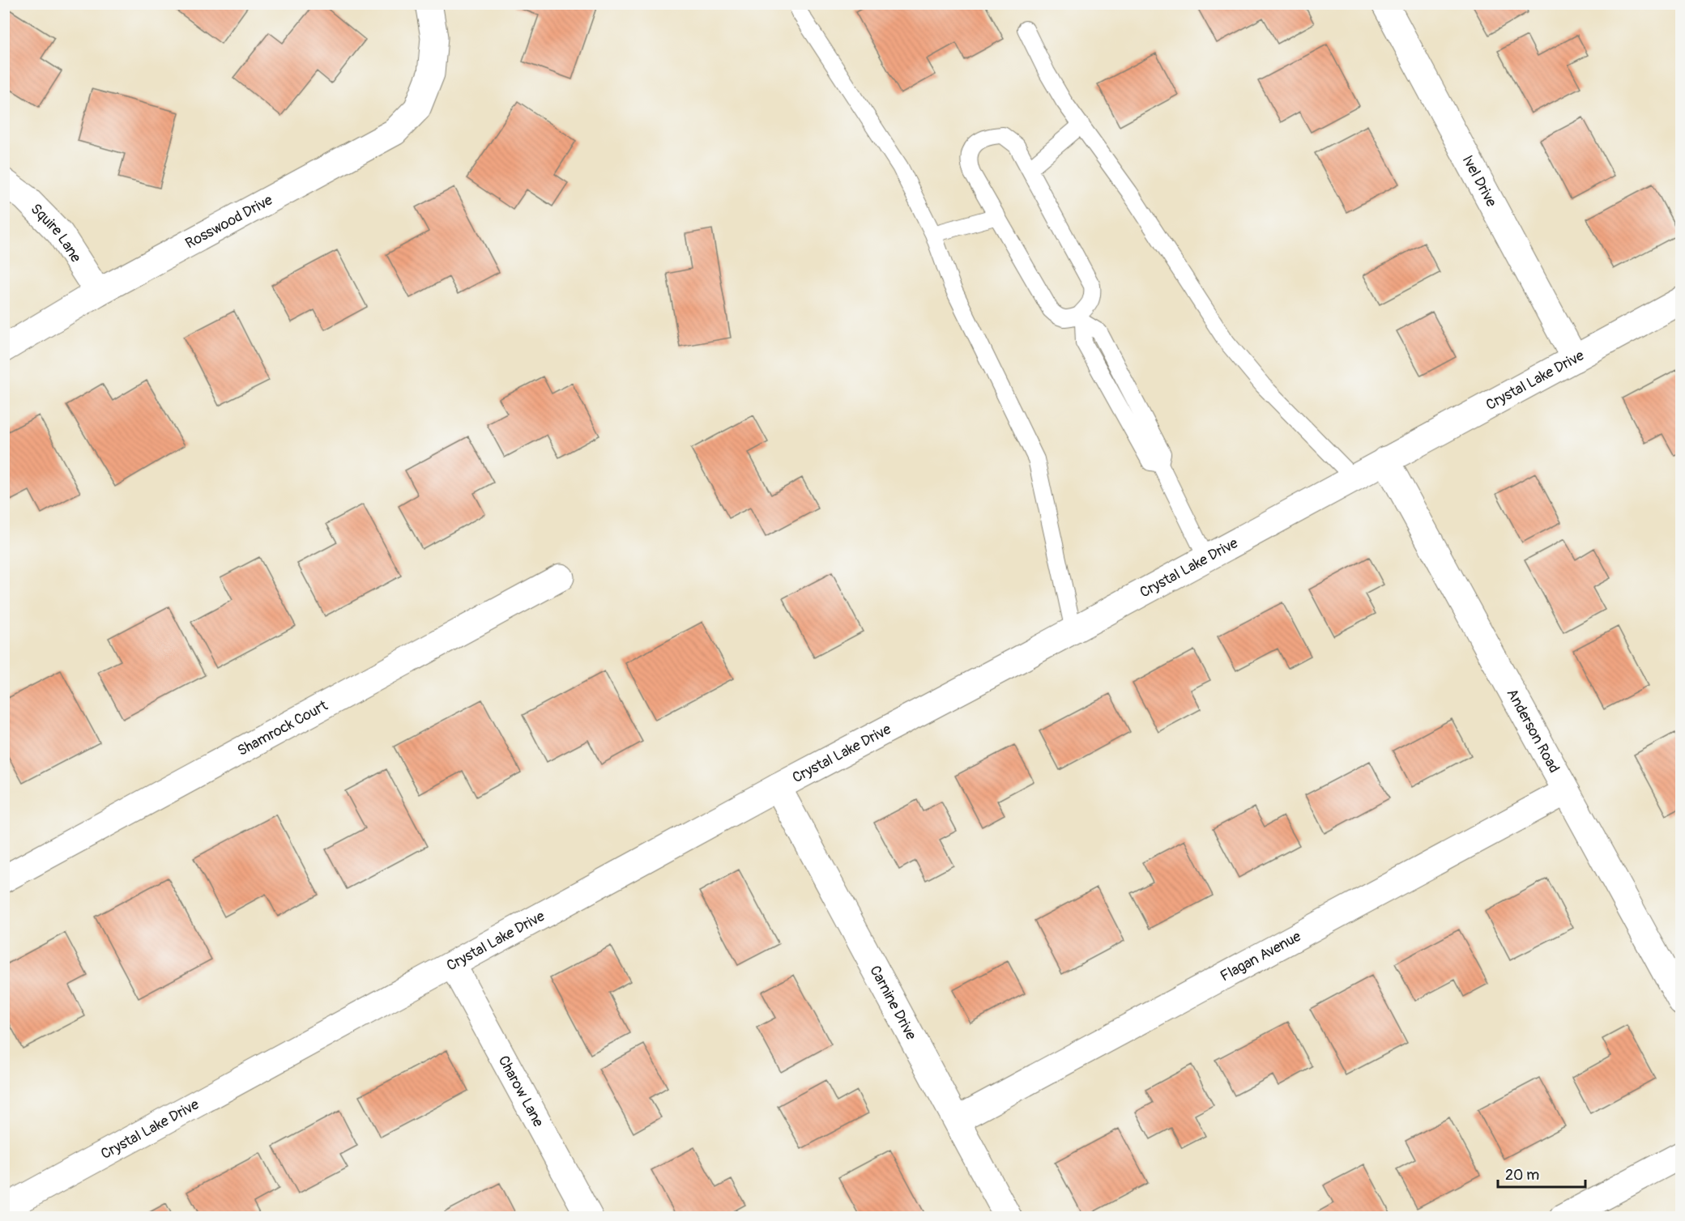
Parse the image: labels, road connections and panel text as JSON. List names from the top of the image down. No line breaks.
{"streets":{"street":["Ivel Drive","Rosswood Drive","Squire Lane","Crystal Lake Drive","Shamrock Court","Anderson Road","Flagan Avenue","Carnine Drive","Charow Lane"]},"crossings":[["Ivel Drive","Crystal Lake Drive"],["Rosswood Drive","Squire Lane"],["Crystal Lake Drive","Anderson Road"],["Crystal Lake Drive","Carnine Drive"],["Crystal Lake Drive","Charow Lane"],["Anderson Road","Flagan Avenue"],["Flagan Avenue","Carnine Drive"]],"scale_bar":"20 m"}
